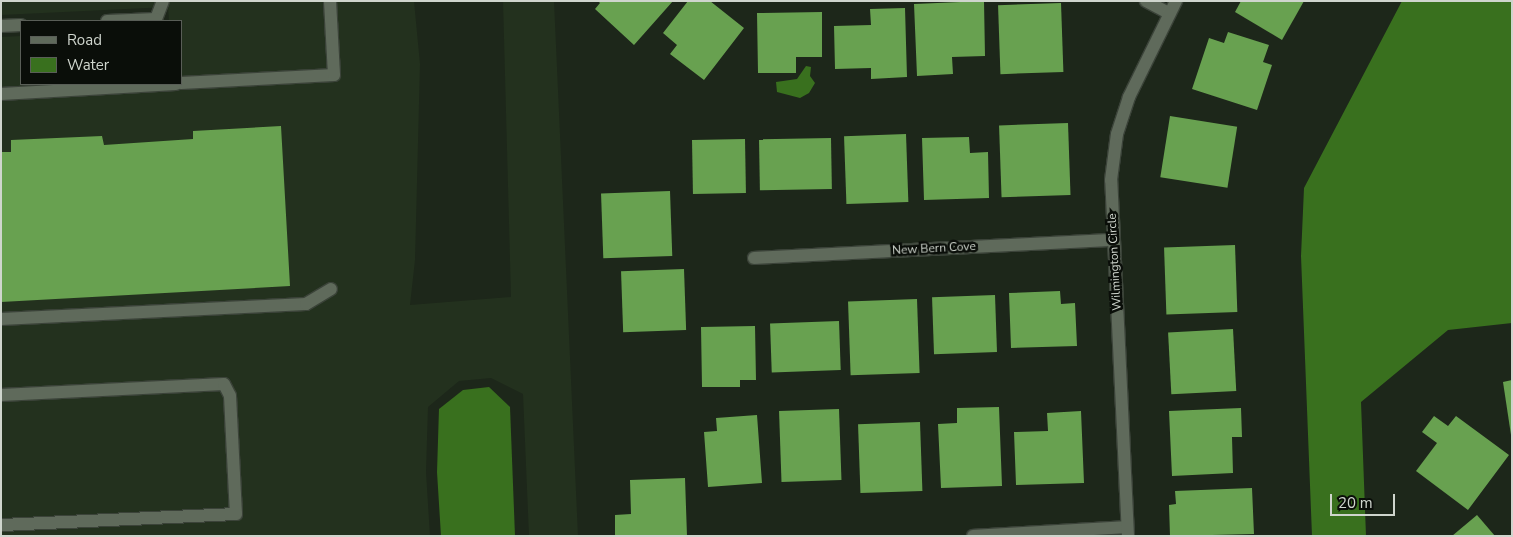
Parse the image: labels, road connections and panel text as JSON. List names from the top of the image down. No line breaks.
{"streets":{"street":["New Bern Cove","Wilmington Circle"]},"crossings":[["New Bern Cove","Wilmington Circle"]],"legend":["Road","Water"],"scale_bar":"20 m"}
